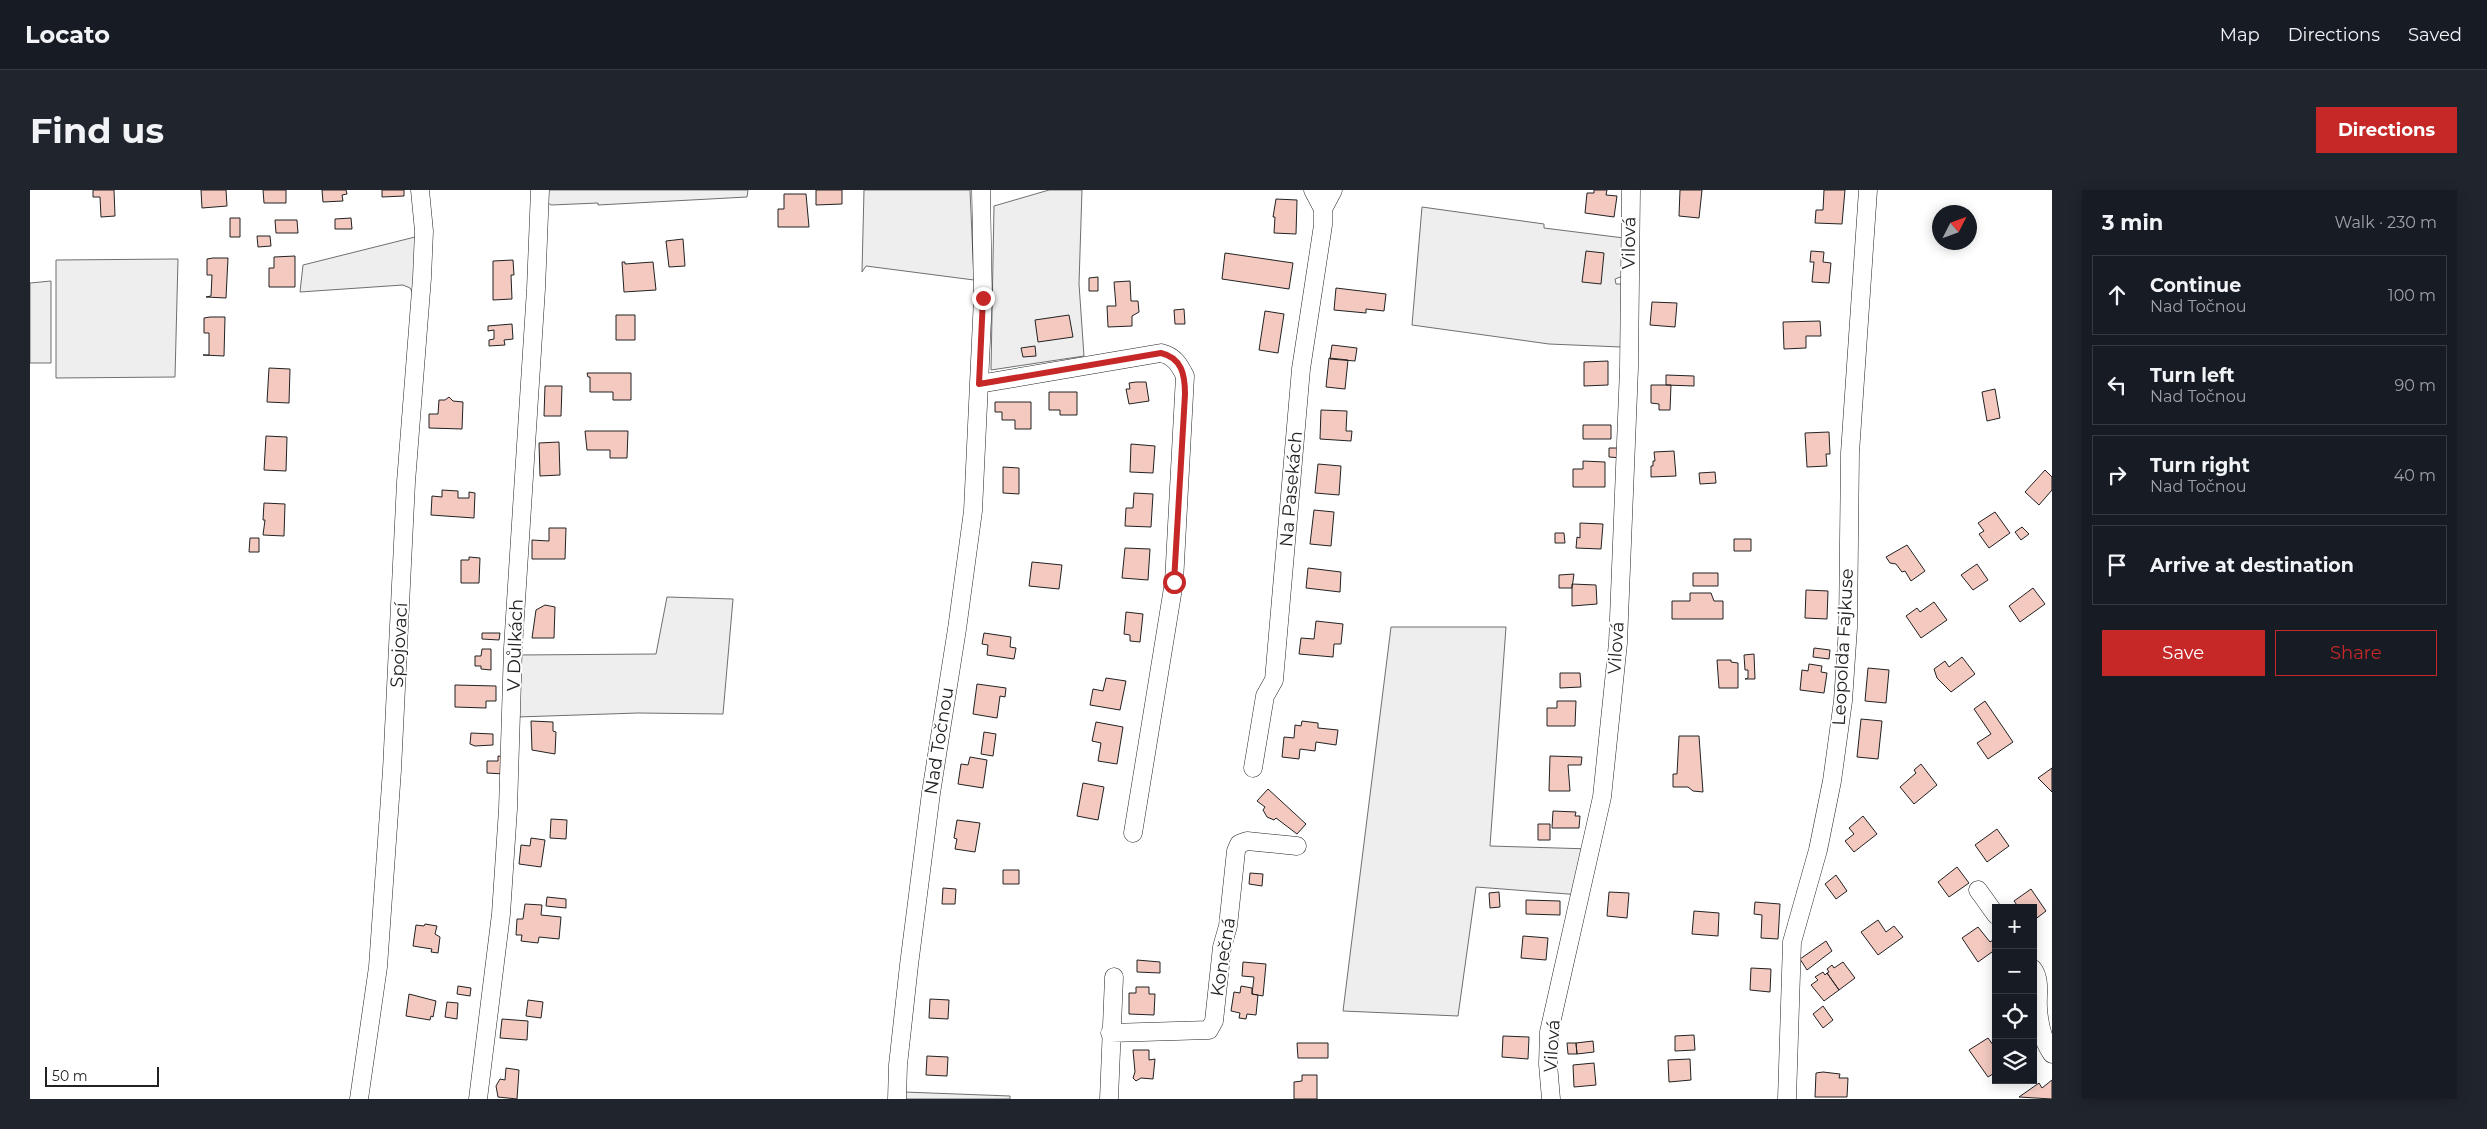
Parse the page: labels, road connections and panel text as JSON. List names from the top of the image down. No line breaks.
{"streets":{"street":["Vilová","Na Pasekách","Spojovací","V Důlkách","Leopolda Fajkuse","Nad Točnou","Konečná"]},"scale_bar":"50 m","north":"top right","page":{"header":"Locato","nav":["Map","Directions","Saved"],"buttons":["Directions",["Save","Share"]],"title":"Find us","heading":["3 min","Walk · 230 m"],"list":[["Continue","Nad Točnou","100 m"],["Turn left","Nad Točnou","90 m"],["Turn right","Nad Točnou","40 m"],"Arrive at destination"],"map_buttons":["+","−"],"scale":"50 m"}}
